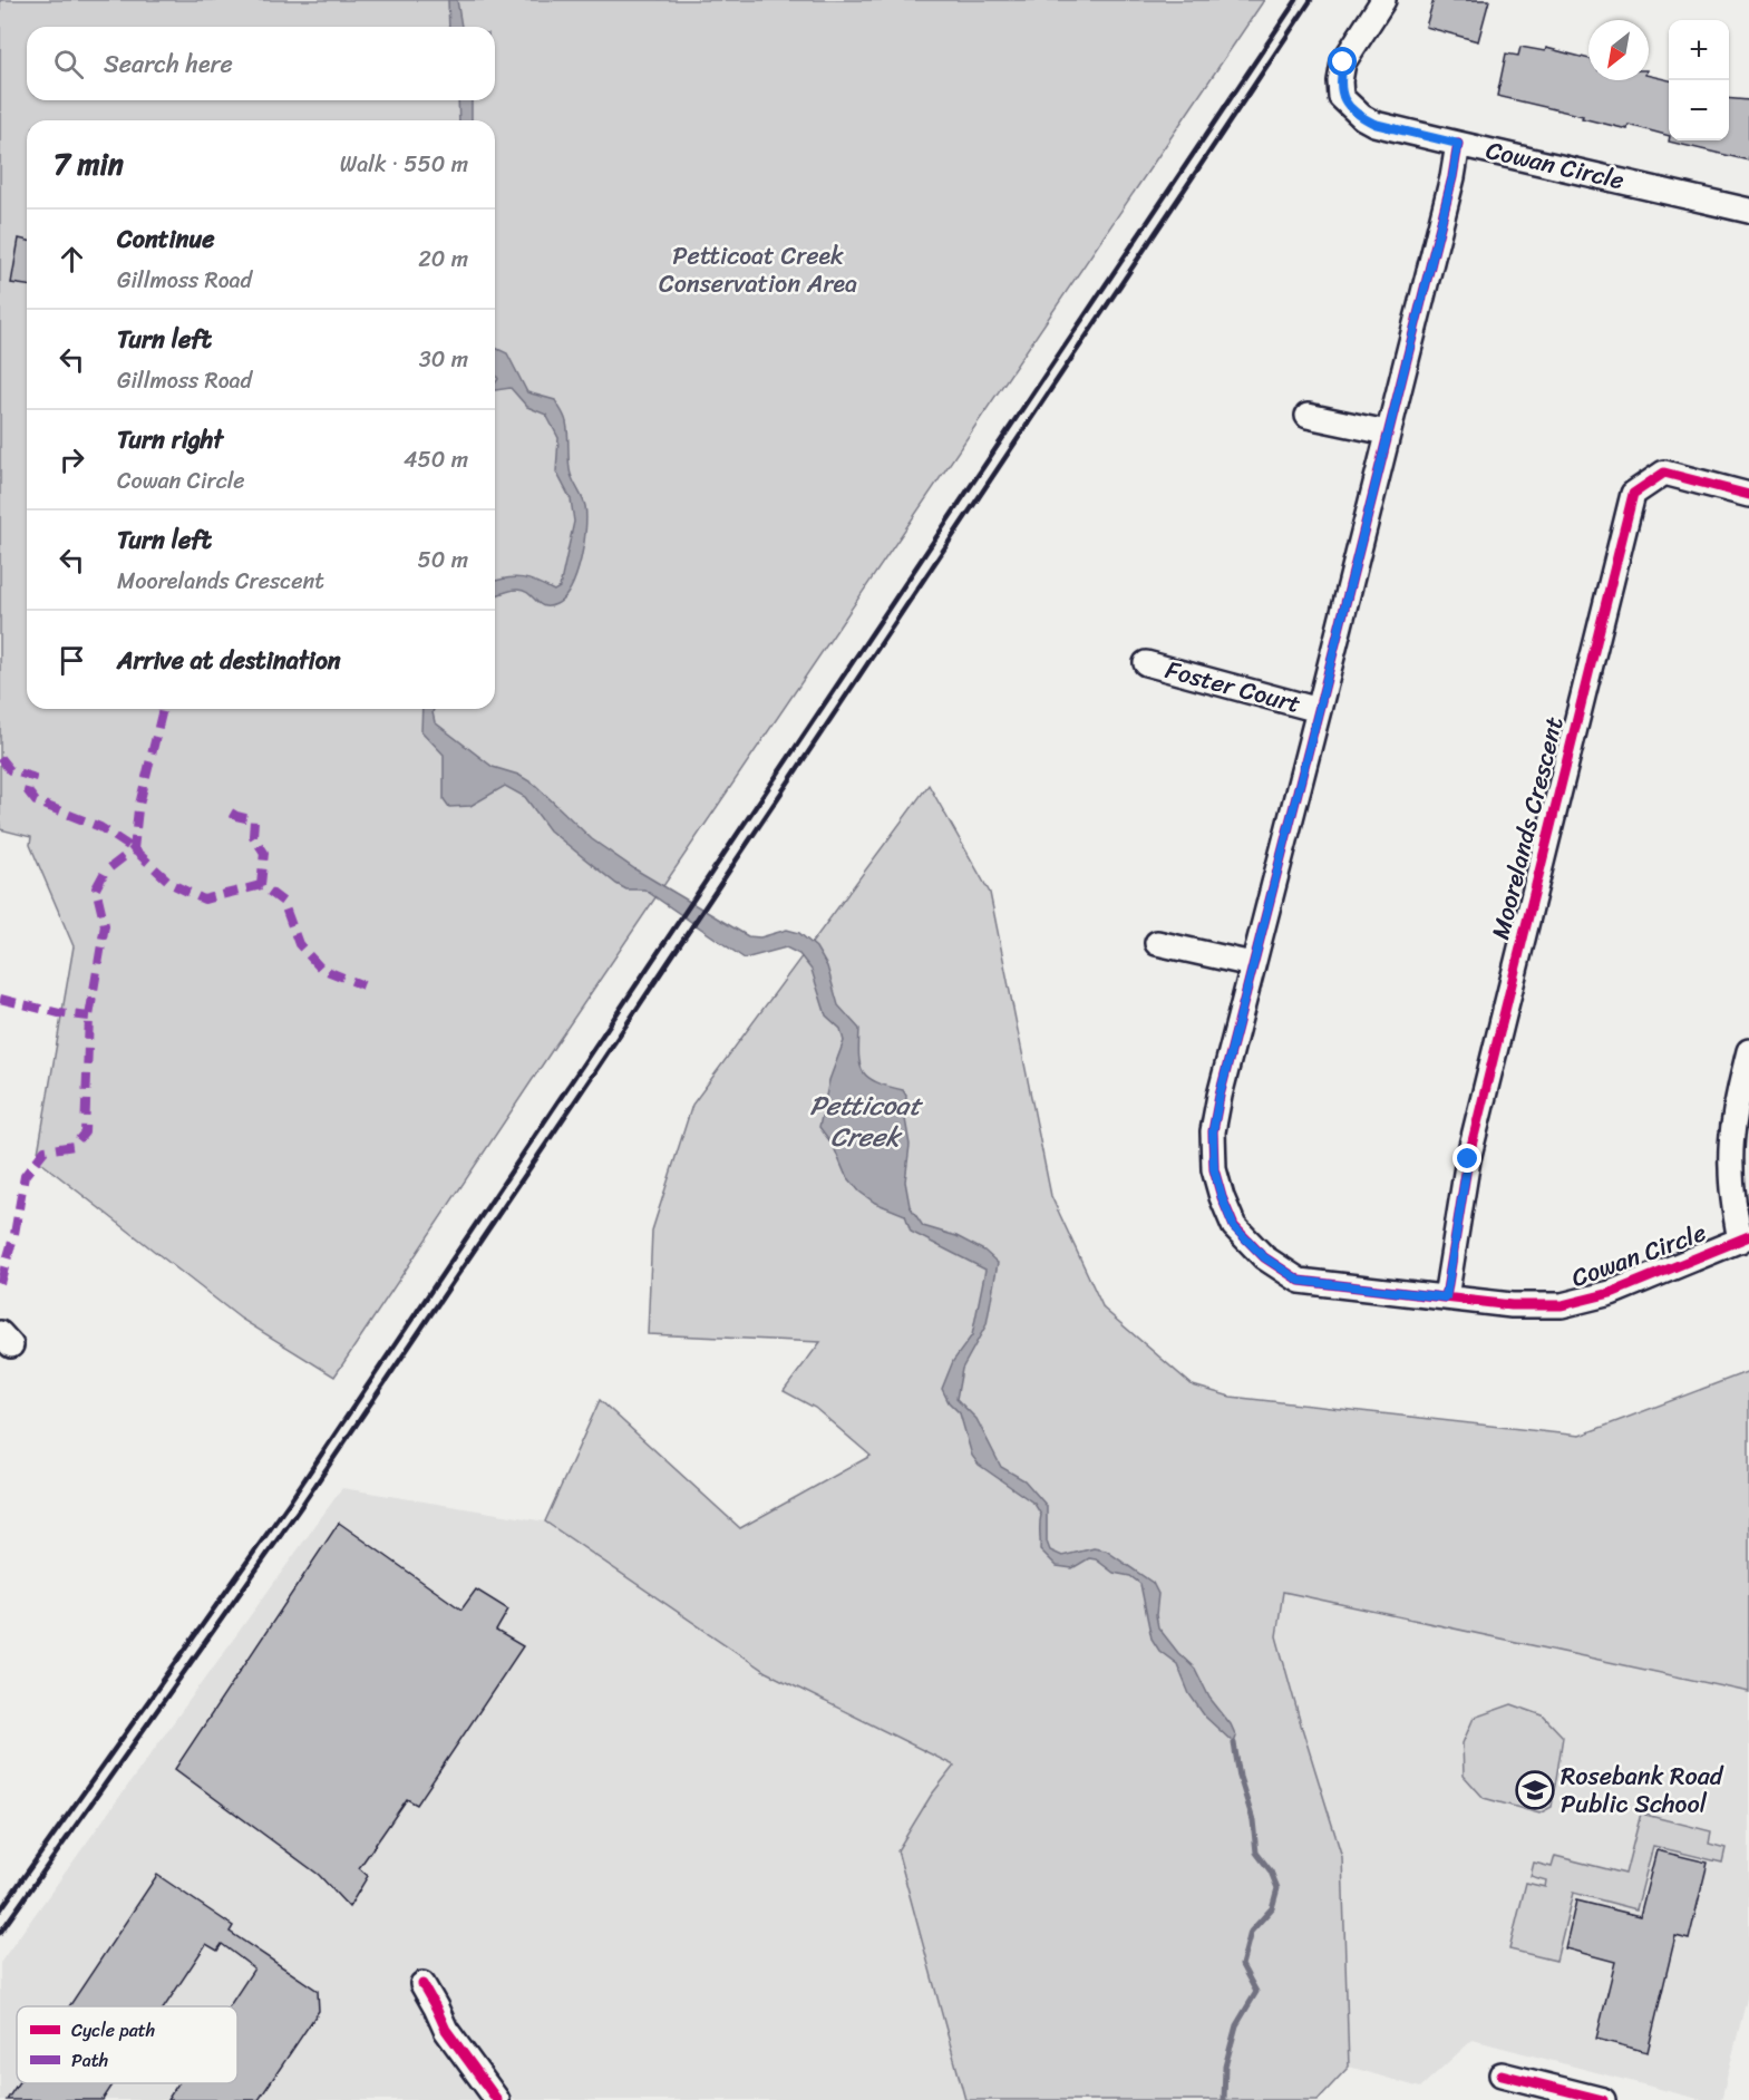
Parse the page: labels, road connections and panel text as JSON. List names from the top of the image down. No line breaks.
{"streets":{"street":["Cowan Circle","Foster Court","Moorelands Crescent"]},"crossings":[["Cowan Circle","Foster Court"],["Cowan Circle","Moorelands Crescent"]],"water":["Petticoat Creek"],"parks":["Petticoat Creek Conservation Area"],"places":{"school or university":["Rosebank Road Public School"]},"legend":["Cycle path","Path"],"north":"bottom left","page":{"map_buttons":["+","−"],"search":"Search here","heading":["7 min","Walk · 550 m"],"list":[["Continue","Gillmoss Road","20 m"],["Turn left","Gillmoss Road","30 m"],["Turn right","Cowan Circle","450 m"],["Turn left","Moorelands Crescent","50 m"],"Arrive at destination"]}}
